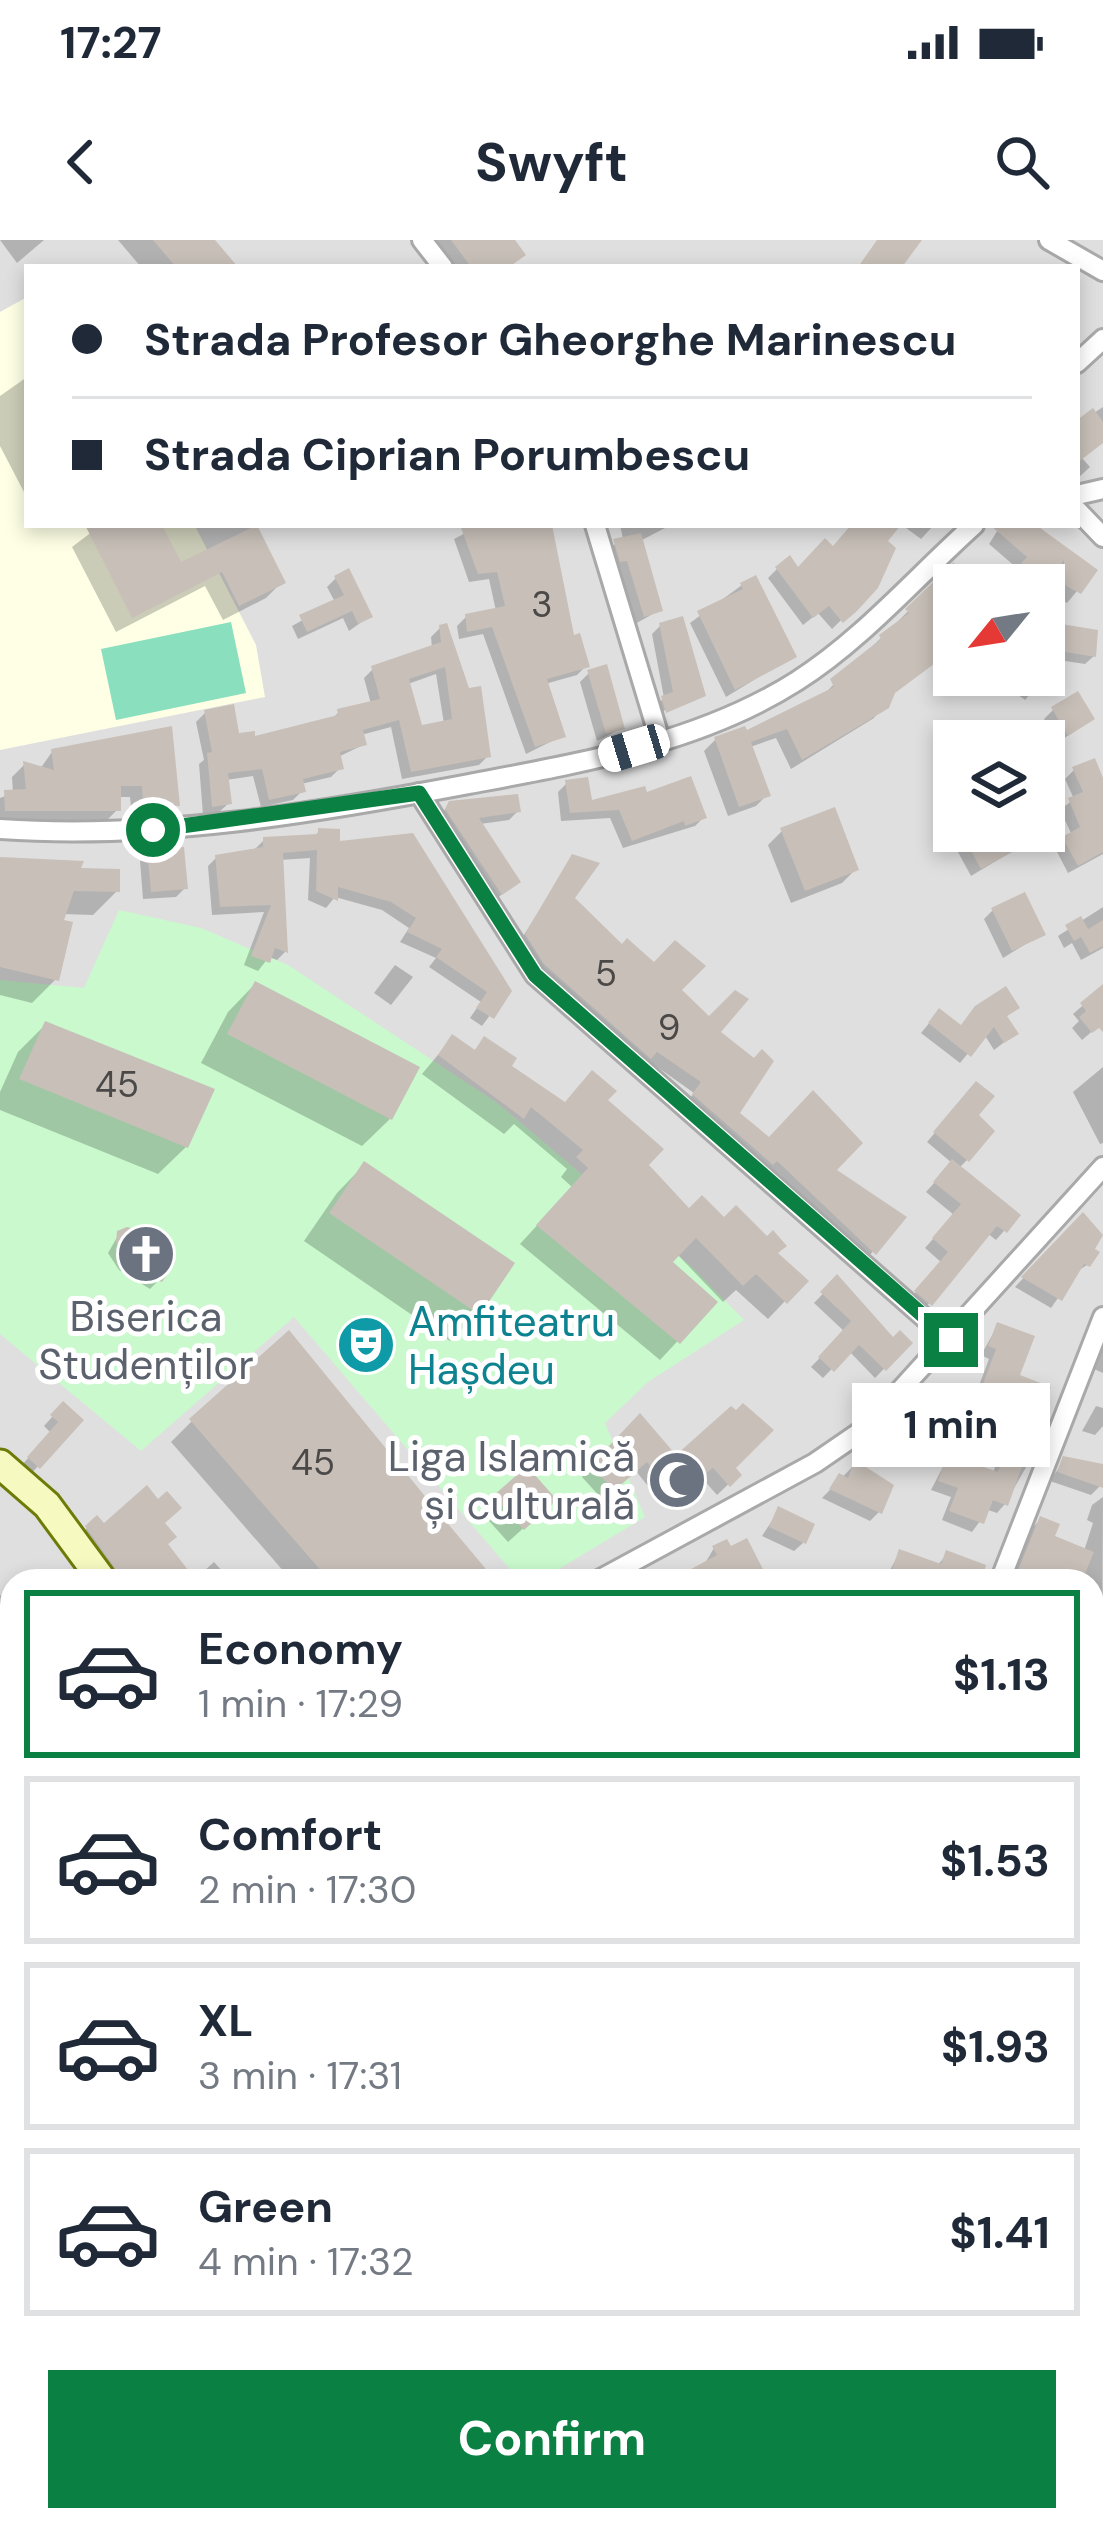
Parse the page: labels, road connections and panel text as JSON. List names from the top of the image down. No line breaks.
{"places":{"church":["Biserica Studenților"],"theatre":["Amfiteatru Hașdeu"],"mosque":["Liga Islamică și culturală"]},"house_numbers":["3","5","9","45","45"],"north":"bottom left","page":{"status":"17:27","header":"Swyft","banner":["Strada Profesor Gheorghe Marinescu","Strada Ciprian Porumbescu"],"bubble":"1 min","list":[{"name":"Economy","note":"1 min · 17:29","value":"$1.13"},{"name":"Comfort","note":"2 min · 17:30","value":"$1.53"},{"name":"XL","note":"3 min · 17:31","value":"$1.93"},{"name":"Green","note":"4 min · 17:32","value":"$1.41"}],"buttons":"Confirm"}}
